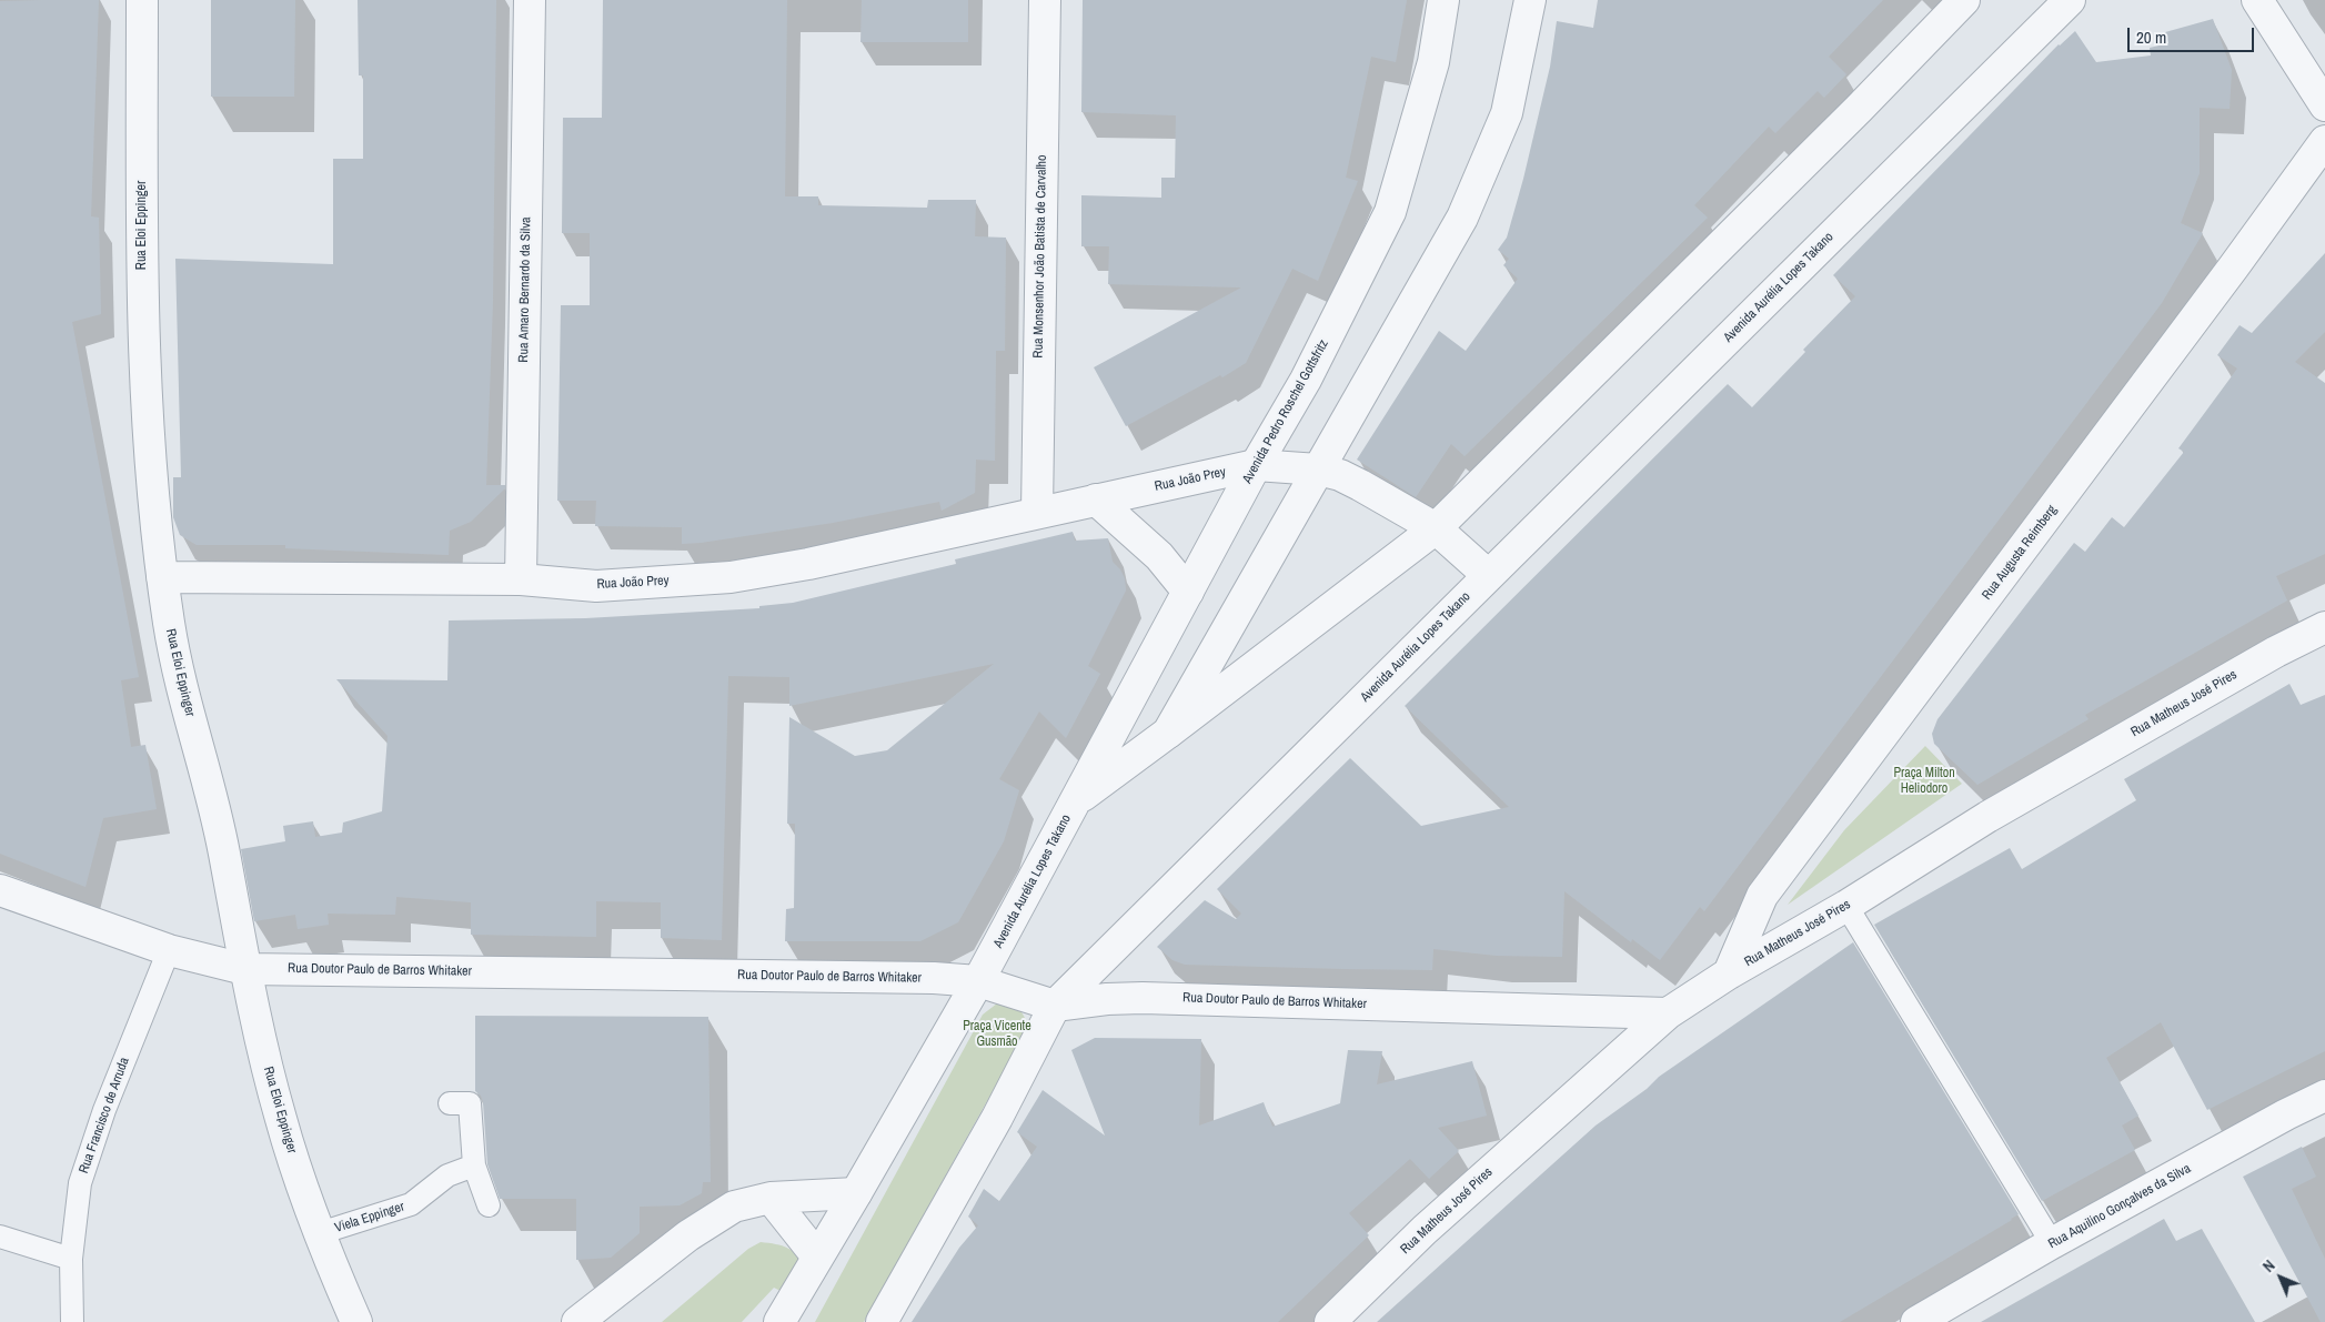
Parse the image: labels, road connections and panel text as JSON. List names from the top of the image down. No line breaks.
{"streets":{"street":["Rua Eloi Eppinger","Rua Monsenhor João Batista de Carvalho","Avenida Aurélia Lopes Takano","Rua Amaro Bernardo da Silva","Avenida Pedro Roschel Gottsfritz","Rua João Prey","Rua Augusta Reimberg","Rua Matheus José Pires","Rua Doutor Paulo de Barros Whitaker","Rua Aquilino Gonçalves da Silva"],"lane":["Rua Francisco de Arruda","Viela Eppinger"]},"crossings":[["Rua Eloi Eppinger","Rua João Prey"],["Rua Eloi Eppinger","Rua Doutor Paulo de Barros Whitaker"],["Rua Eloi Eppinger","Viela Eppinger"],["Rua Monsenhor João Batista de Carvalho","Rua João Prey"],["Avenida Aurélia Lopes Takano","Avenida Pedro Roschel Gottsfritz"],["Avenida Aurélia Lopes Takano","Rua João Prey"],["Avenida Aurélia Lopes Takano","Rua Doutor Paulo de Barros Whitaker"],["Rua Amaro Bernardo da Silva","Rua João Prey"],["Avenida Pedro Roschel Gottsfritz","Rua João Prey"],["Rua Augusta Reimberg","Rua Matheus José Pires"],["Rua Matheus José Pires","Rua Doutor Paulo de Barros Whitaker"],["Rua Doutor Paulo de Barros Whitaker","Rua Francisco de Arruda"]],"parks":["Praça Milton Heliodoro","Praça Vicente Gusmão"],"scale_bar":"20 m","north":"top left"}
